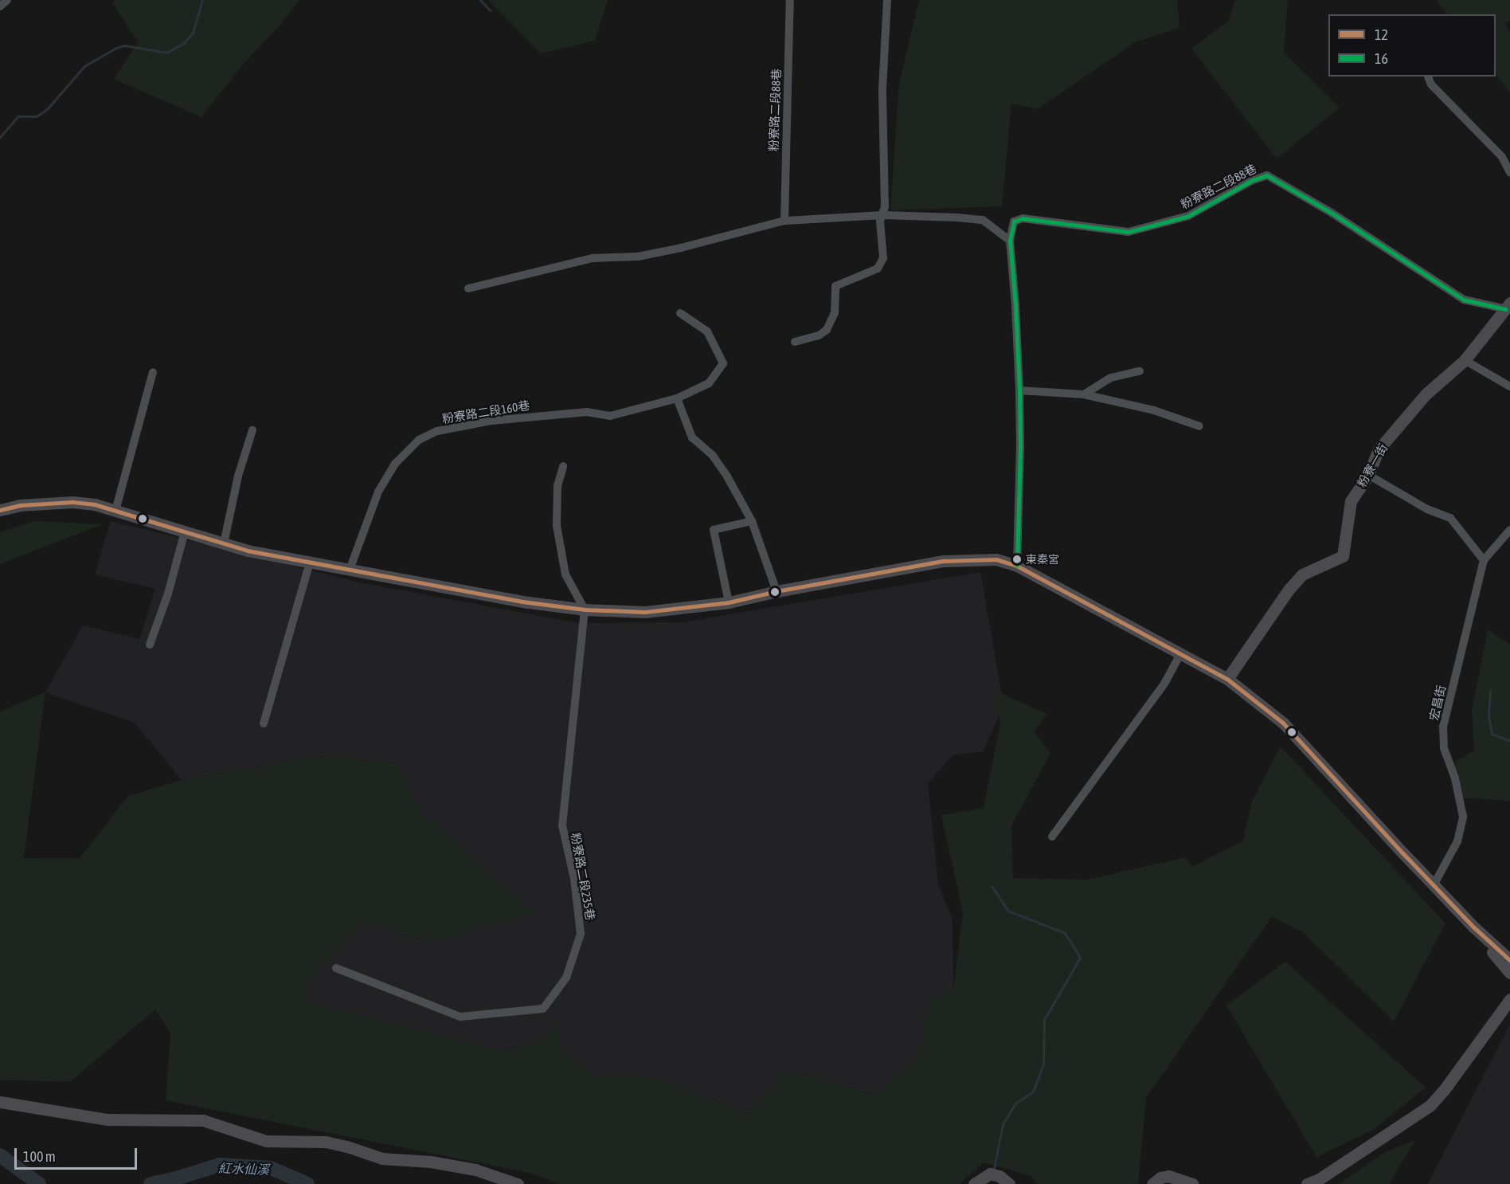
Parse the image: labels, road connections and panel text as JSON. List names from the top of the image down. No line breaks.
{"streets":{"main road":["粉寮一街"],"street":["粉寮路二段88巷","粉寮路二段160巷","宏昌街","粉寮路二段235巷"]},"crossings":[["粉寮路二段88巷","粉寮一街"]],"water":["紅水仙溪"],"places":["東秦宮"],"lines":["transit line 16","transit line 12"],"legend":["12","16"],"scale_bar":"100 m"}
